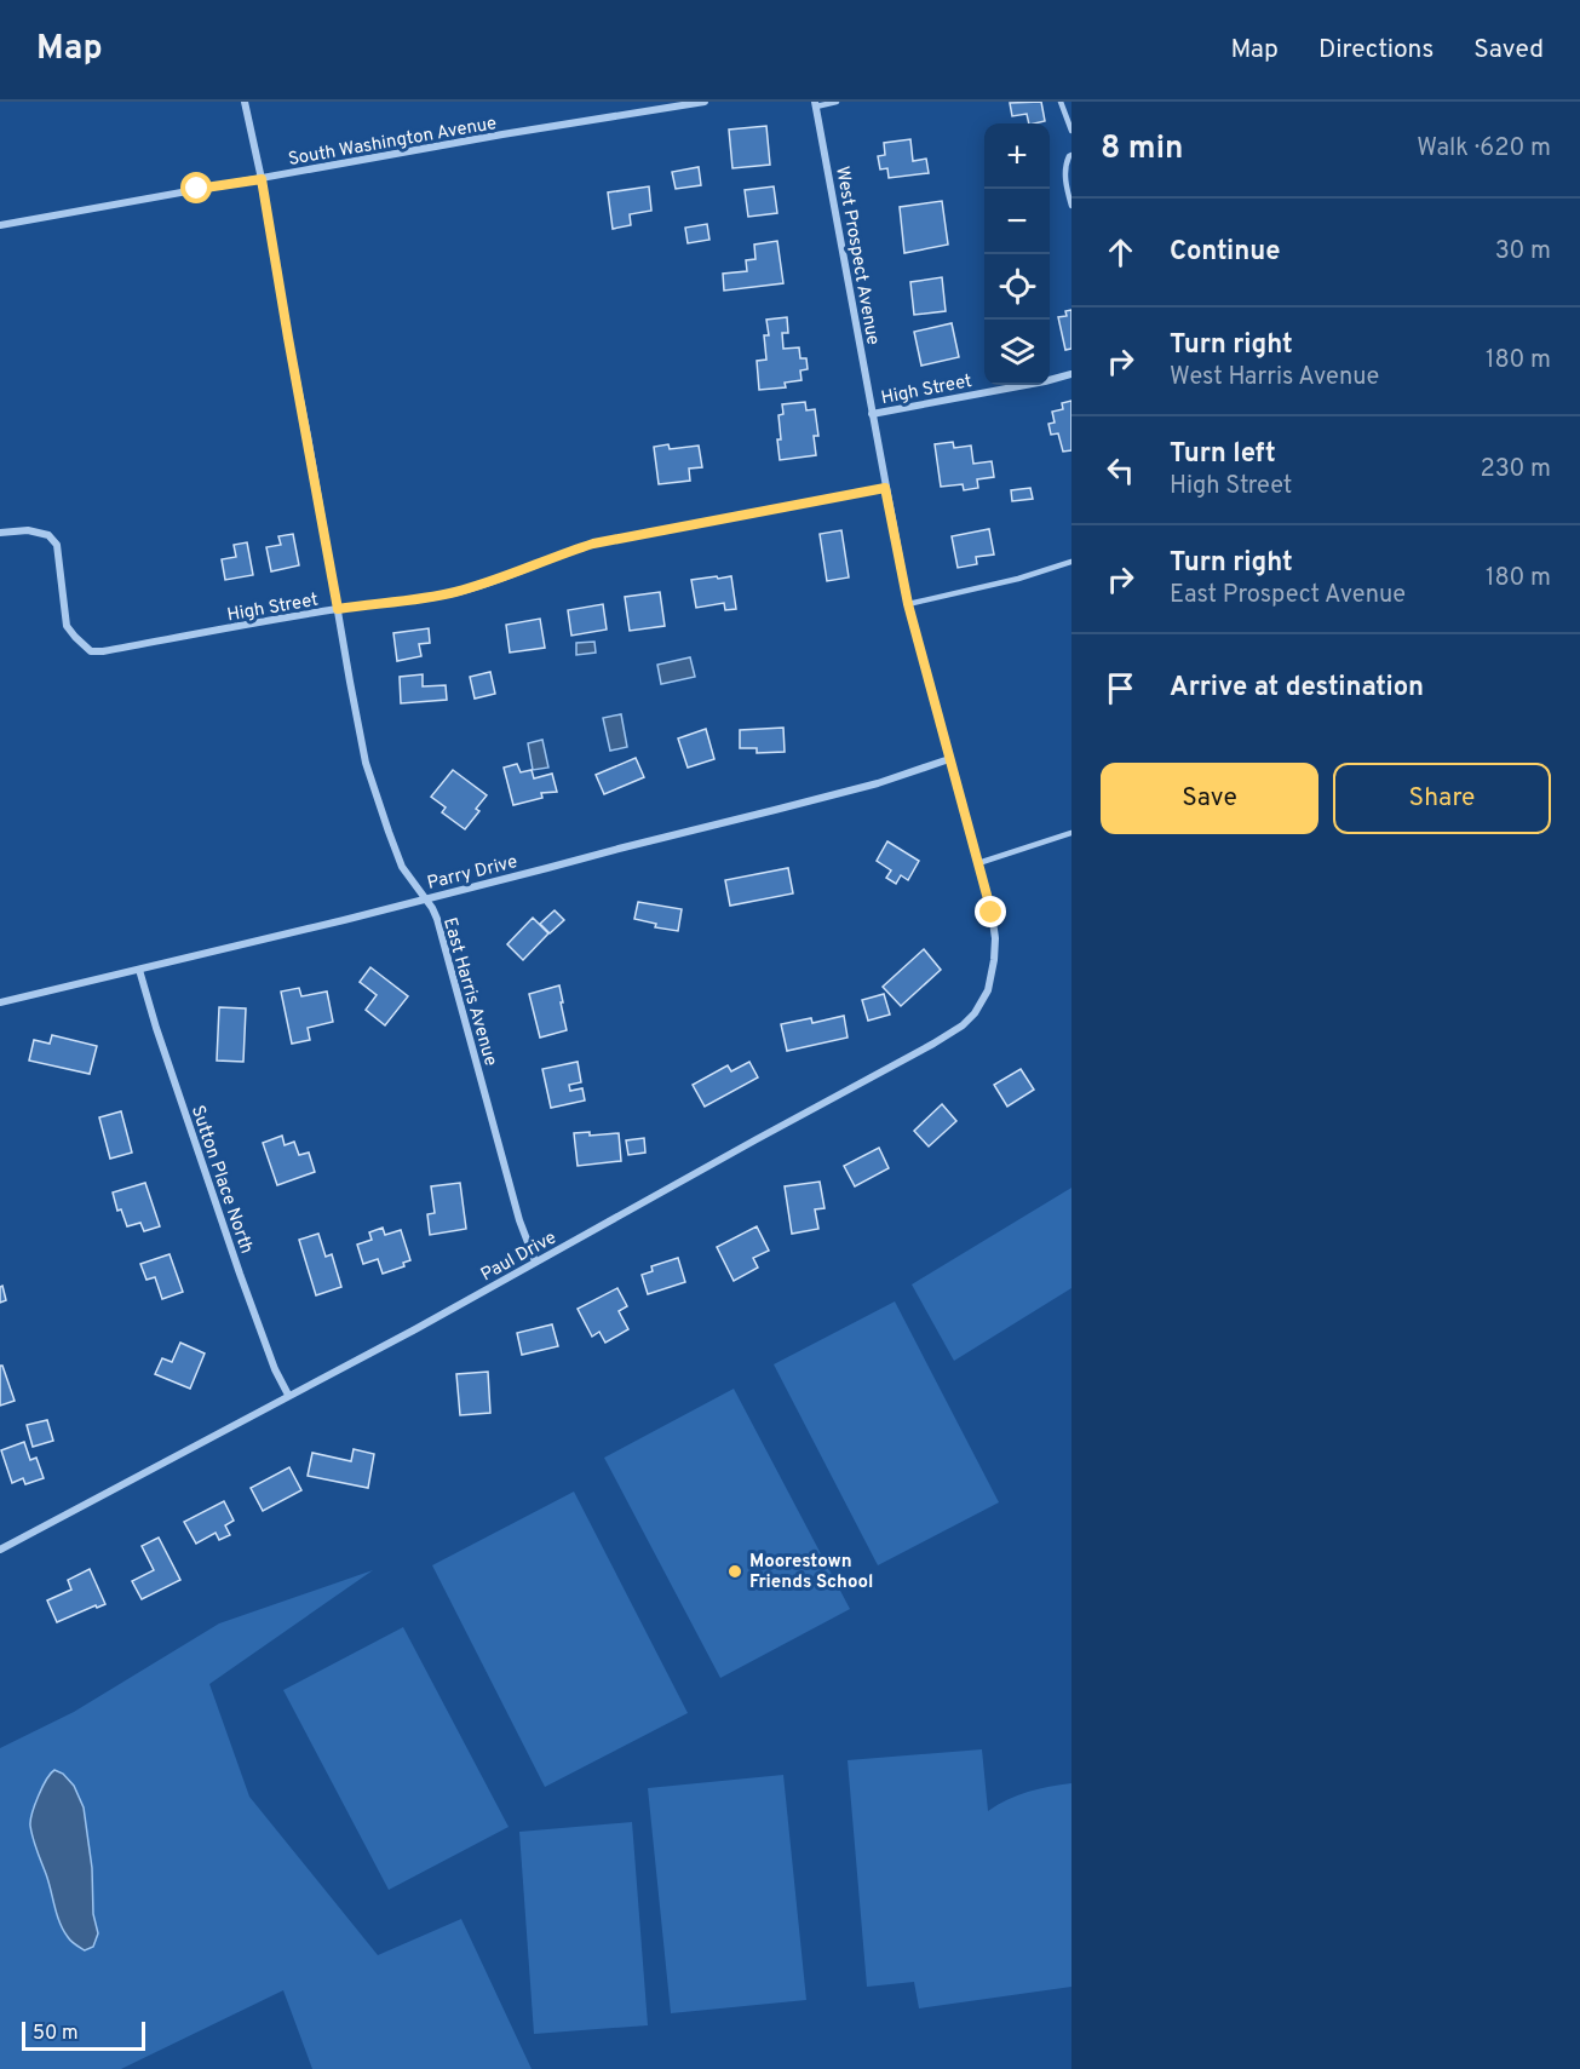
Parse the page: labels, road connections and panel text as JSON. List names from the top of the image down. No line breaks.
{"streets":{"street":["South Washington Avenue","West Prospect Avenue","High Street","Parry Drive","East Harris Avenue","Sutton Place North","Paul Drive"]},"crossings":[["South Washington Avenue","East Harris Avenue"],["West Prospect Avenue","High Street"],["West Prospect Avenue","Paul Drive"],["High Street","East Harris Avenue"],["Parry Drive","East Harris Avenue"],["Parry Drive","Sutton Place North"],["Parry Drive","Paul Drive"],["East Harris Avenue","Paul Drive"],["Sutton Place North","Paul Drive"]],"places":["Moorestown Friends School"],"scale_bar":"50 m","page":{"header":"Map","nav":["Map","Directions","Saved"],"heading":["8 min","Walk · 620 m"],"map_buttons":["+","−"],"list":[["Continue","30 m"],["Turn right","West Harris Avenue","180 m"],["Turn left","High Street","230 m"],["Turn right","East Prospect Avenue","180 m"],"Arrive at destination"],"buttons":["Save","Share"],"scale":"50 m"}}
